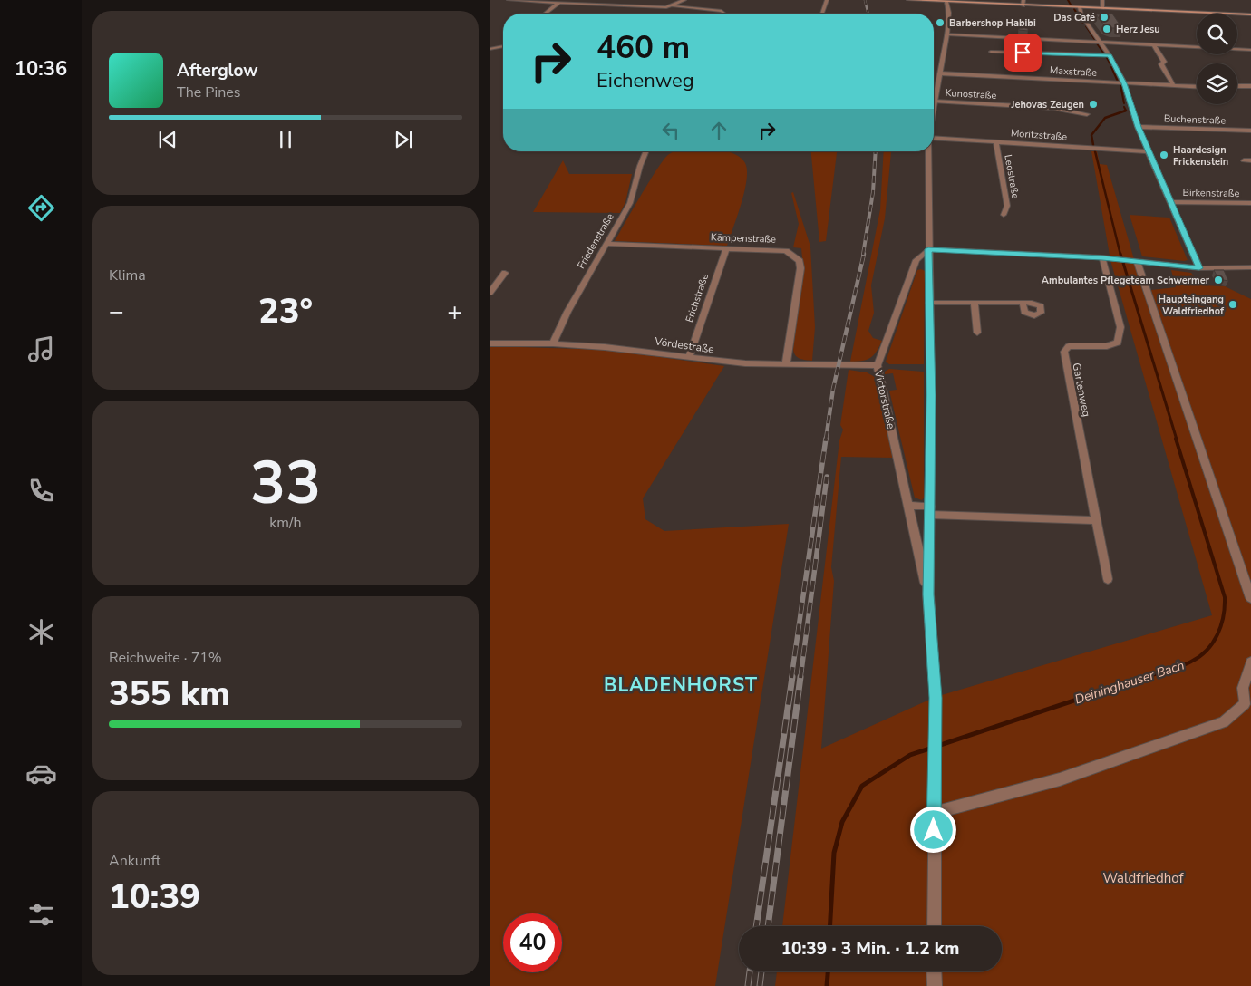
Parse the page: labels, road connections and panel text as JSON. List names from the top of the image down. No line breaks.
{"streets":{"street":["Maxstraße","Kunostraße","Buchenstraße","Moritzstraße","Leostraße","Birkenstraße","Kämpenstraße","Friedenstraße","Erichstraße","Vördestraße","Gartenweg","Victorstraße"]},"crossings":[["Maxstraße","Victorstraße"],["Kunostraße","Victorstraße"],["Moritzstraße","Leostraße"],["Kämpenstraße","Friedenstraße"],["Kämpenstraße","Erichstraße"],["Kämpenstraße","Vördestraße"],["Friedenstraße","Vördestraße"],["Erichstraße","Vördestraße"],["Vördestraße","Victorstraße"]],"districts":["BLADENHORST"],"water":["Deininghauser Bach"],"parks":["Waldfriedhof"],"places":["Das Café","Barbershop Habibi","Herz Jesu","Jehovas Zeugen","Haardesign Frickenstein","Ambulantes Pflegeteam Schwermer","Haupteingang Waldfriedhof"],"page":{"tabs":"10:36","turn":["460 m","Eichenweg"],"song":["Afterglow","The Pines"],"tile":["Klima",["33","km/h"],["Reichweite · 71%","355 km"],["Ankunft","10:39"]],"heat":["−","23°","+"],"limit":"40","trip":"10:39 · 3 Min. · 1.2 km"}}
